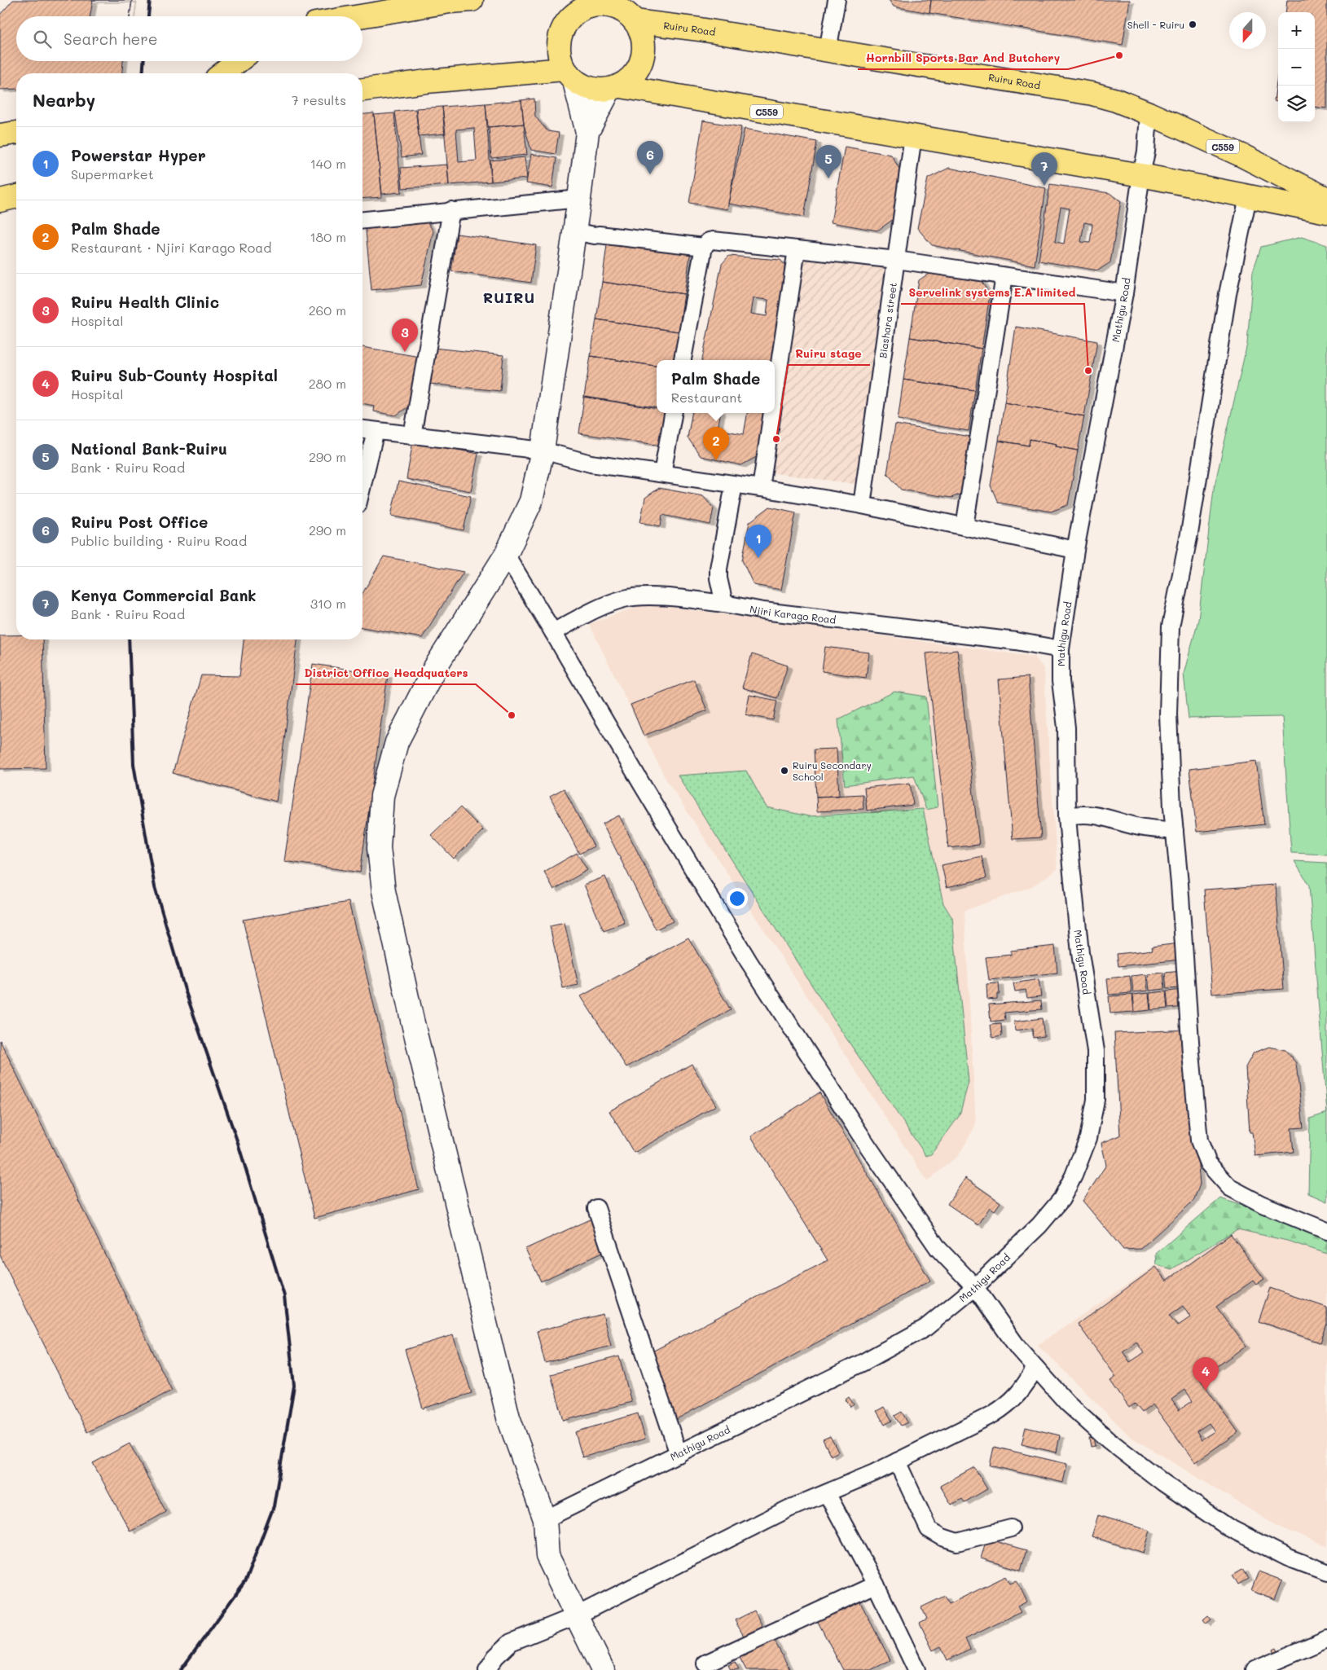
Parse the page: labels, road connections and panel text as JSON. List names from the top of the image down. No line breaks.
{"streets":{"main road":["Ruiru Road","C559"],"street":["Mathigu Road","Biashara street","Njiri Karago Road"]},"crossings":[["Ruiru Road","C559"],["Ruiru Road","Mathigu Road"],["C559","Mathigu Road"],["C559","Biashara street"],["Mathigu Road","Njiri Karago Road"]],"districts":["RUIRU"],"places":["Shell - Ruiru","Hornbill Sports Bar And Butchery","Servelink systems E.A limited","Ruiru stage","District Office Headquaters","Ruiru Secondary School"],"north":"bottom","page":{"map_buttons":["+","−"],"search":"Search here","heading":["Nearby","7 results"],"list":[{"mark":"1","name":"Powerstar Hyper","note":"Supermarket","value":"140 m"},{"mark":"2","name":"Palm Shade","note":"Restaurant · Njiri Karago Road","value":"180 m"},{"mark":"3","name":"Ruiru Health Clinic","note":"Hospital","value":"260 m"},{"mark":"4","name":"Ruiru Sub-County Hospital","note":"Hospital","value":"280 m"},{"mark":"5","name":"National Bank-Ruiru","note":"Bank · Ruiru Road","value":"290 m"},{"mark":"6","name":"Ruiru Post Office","note":"Public building · Ruiru Road","value":"290 m"},{"mark":"7","name":"Kenya Commercial Bank","note":"Bank · Ruiru Road","value":"310 m"}],"pins":["6","5","7","3","2","1","4"],"popup":["Palm Shade","Restaurant"]}}
